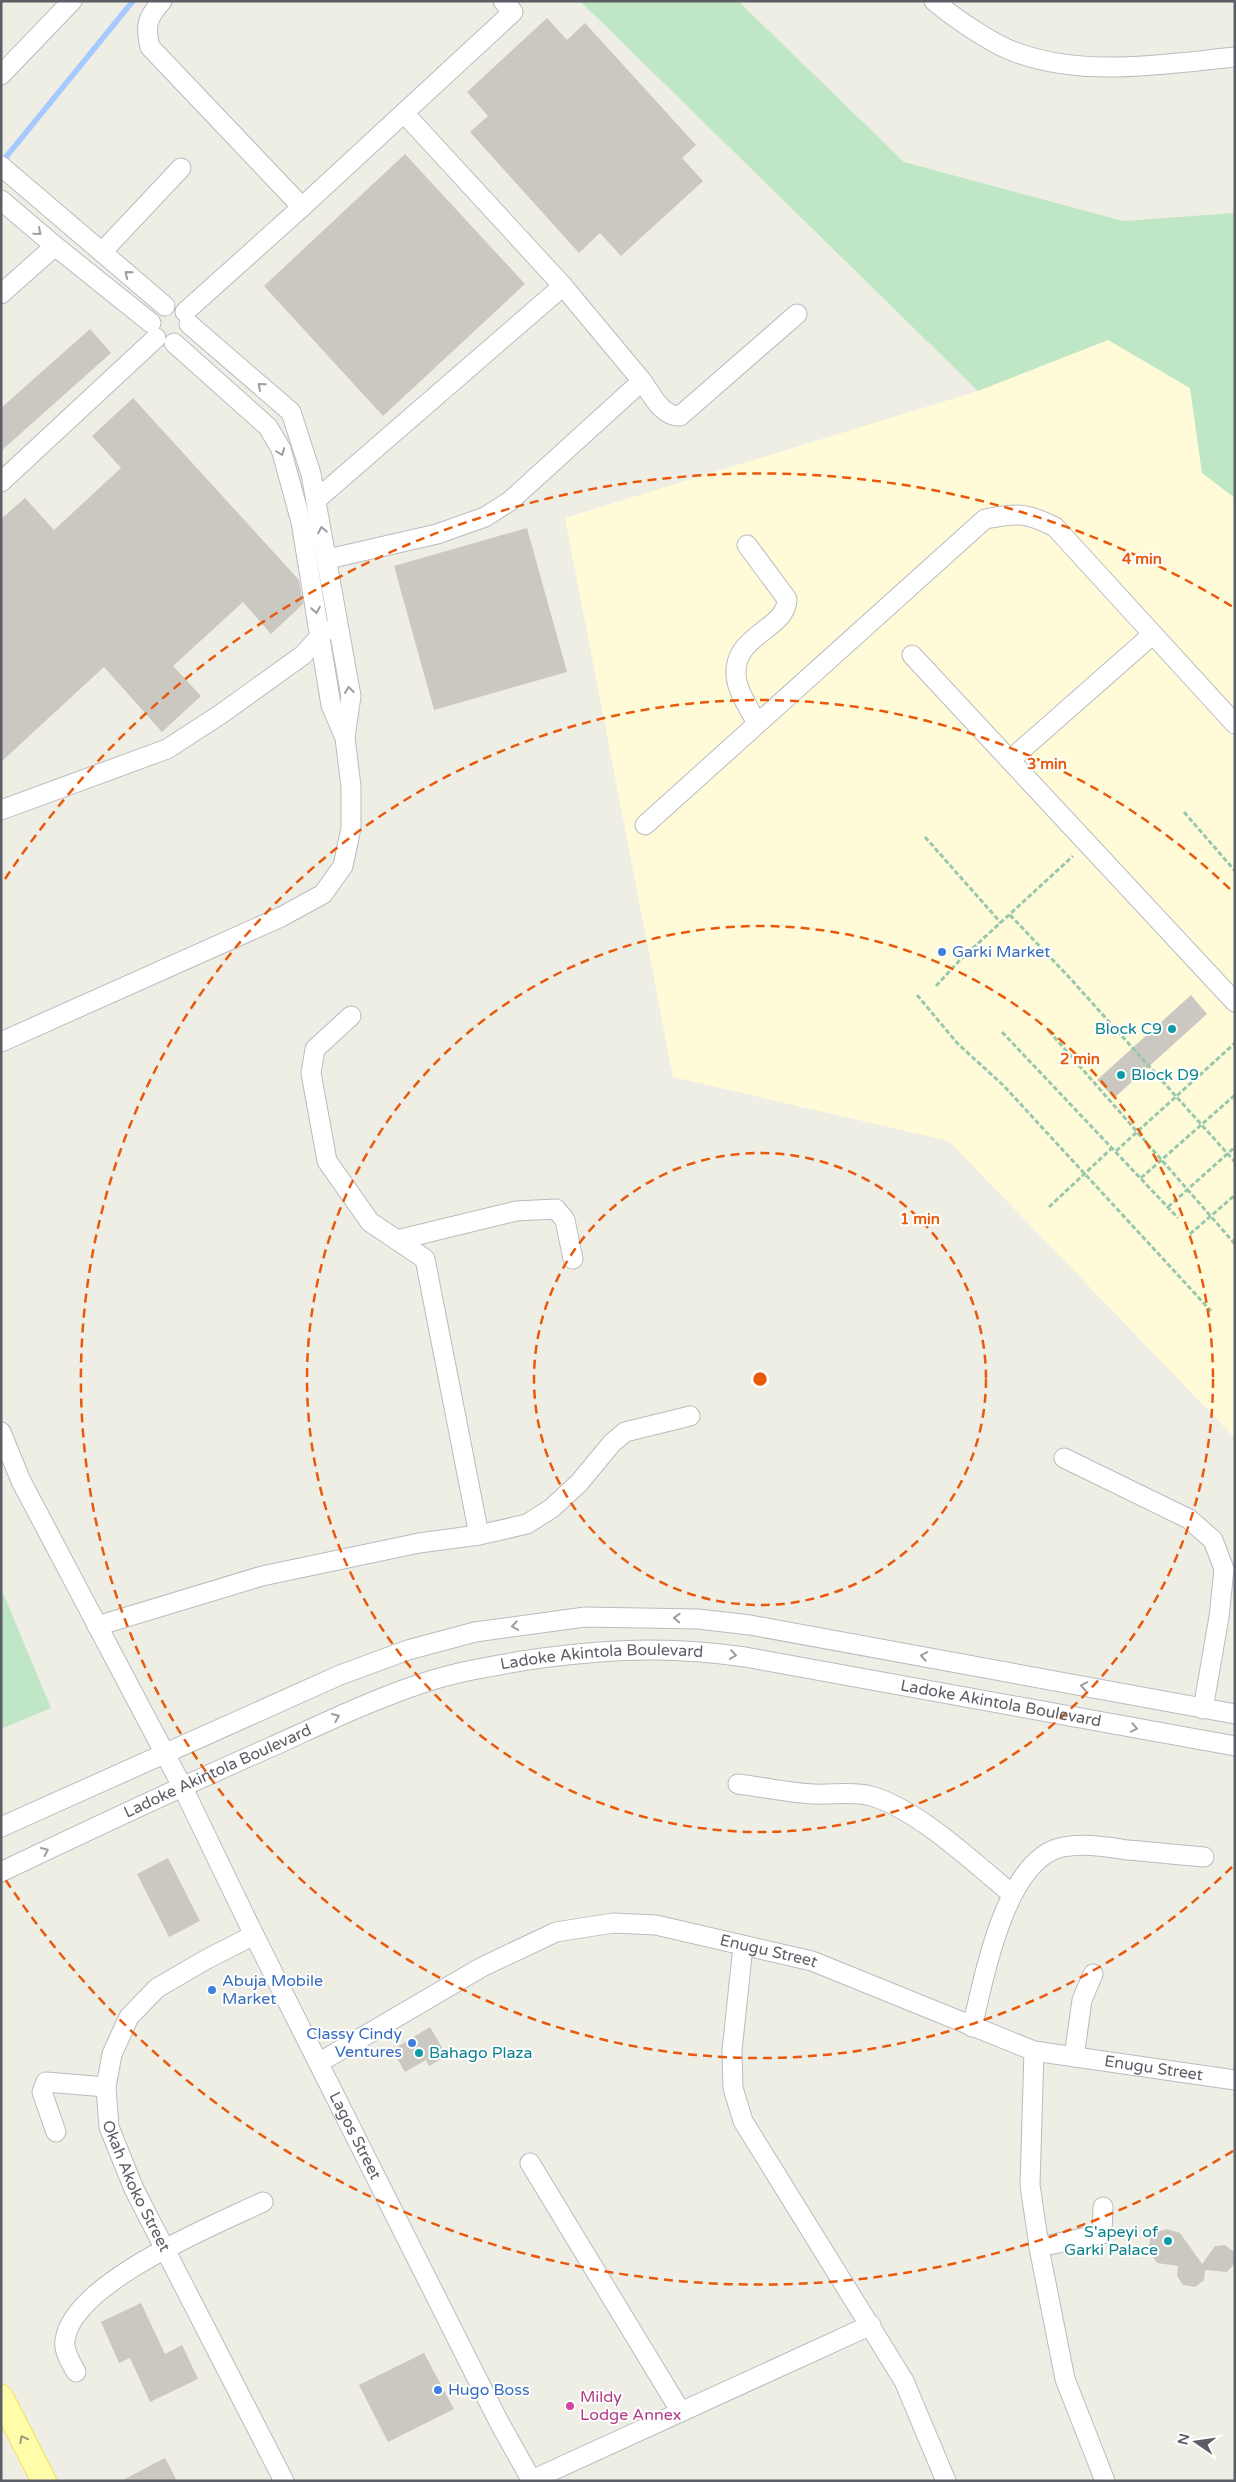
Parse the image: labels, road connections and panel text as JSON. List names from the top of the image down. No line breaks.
{"streets":{"street":["Ladoke Akintola Boulevard","Enugu Street","Lagos Street","Okah Akoko Street"]},"crossings":[["Ladoke Akintola Boulevard","Lagos Street"],["Enugu Street","Lagos Street"],["Lagos Street","Okah Akoko Street"]],"places":["Garki Market","Block C9","Block D9","Abuja Mobile Market","Classy Cindy Ventures","Bahago Plaza","S'apeyi of Garki Palace","Hugo Boss","Mildy Lodge Annex"],"north":"left","rings":["4 min","3 min","2 min","1 min"]}
